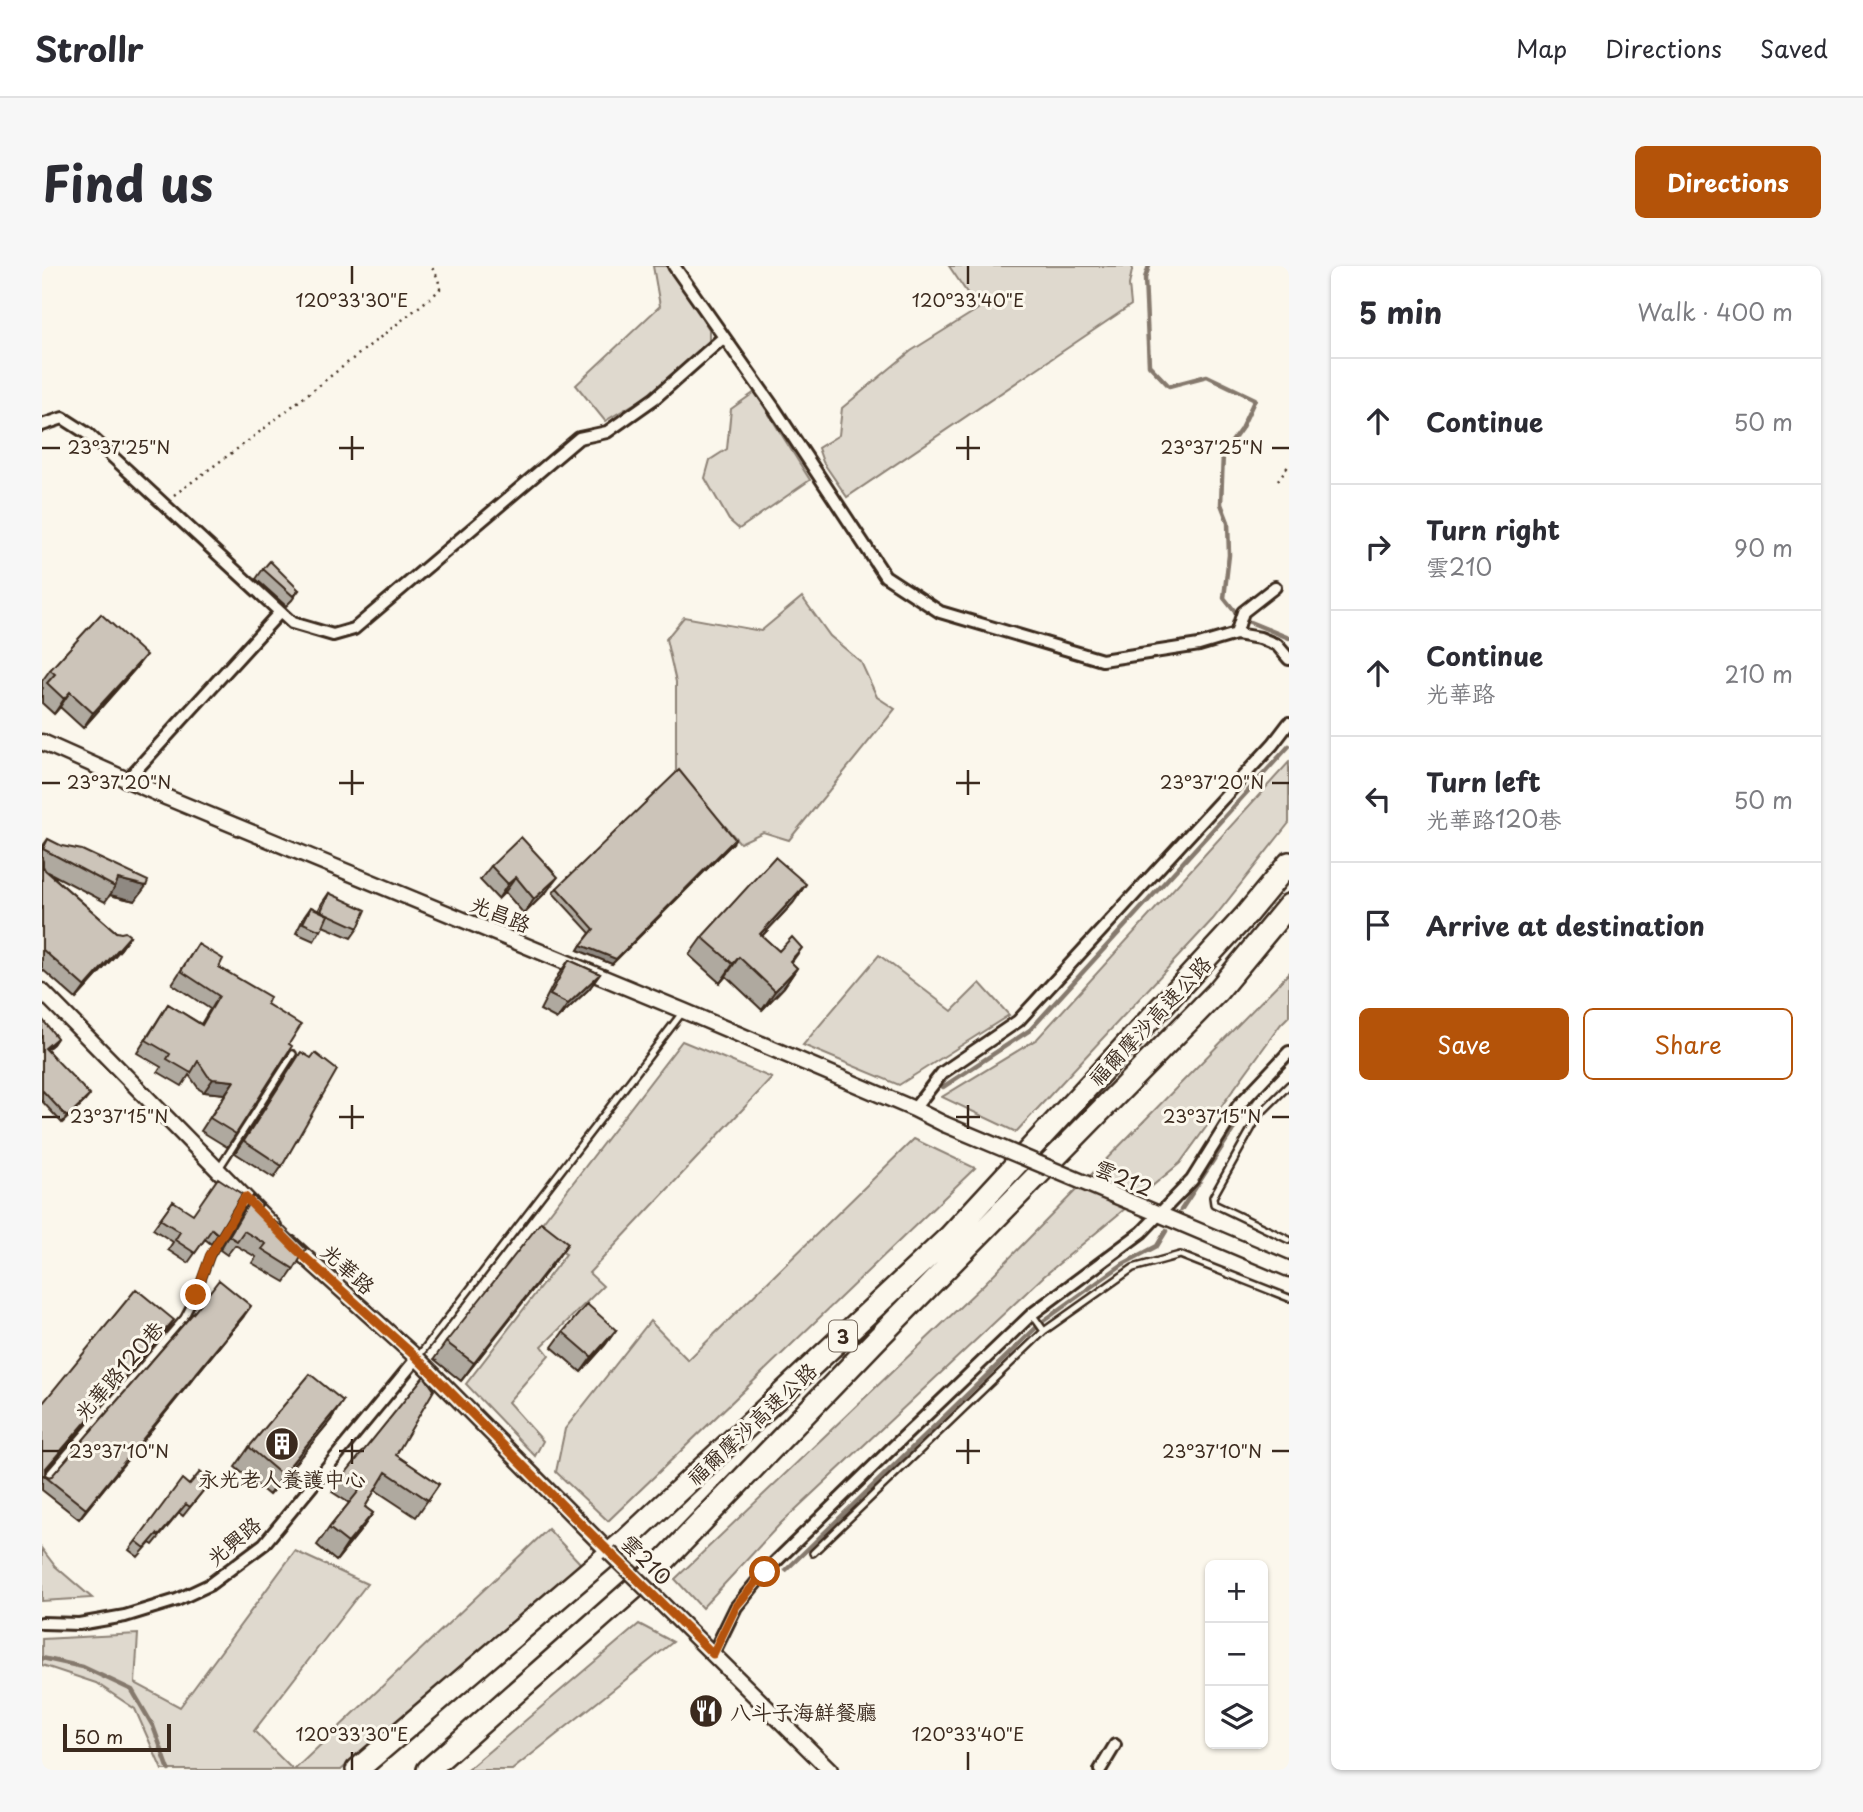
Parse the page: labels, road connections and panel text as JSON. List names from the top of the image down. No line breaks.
{"streets":{"highway":["福爾摩沙高速公路","3"],"street":["光昌路","雲212","光華路","光興路","雲210"],"lane":["光華路120巷"]},"crossings":[["光昌路","雲212"],["光華路","光華路120巷"],["光華路","光興路"],["光華路","雲210"]],"places":{"building":["永光老人養護中心"],"restaurant":["八斗子海鮮餐廳"]},"scale_bar":"50 m","page":{"header":"Strollr","nav":["Map","Directions","Saved"],"title":"Find us","buttons":["Directions",["Save","Share"]],"heading":["5 min","Walk · 400 m"],"list":[["Continue","50 m"],["Turn right","雲210","90 m"],["Continue","光華路","210 m"],["Turn left","光華路120巷","50 m"],"Arrive at destination"],"map_buttons":["+","−"],"scale":"50 m"},"coordinates":["120°33'30\"E","120°33'40\"E","23°37'25\"N","23°37'20\"N","23°37'15\"N","23°37'10\"N"]}
